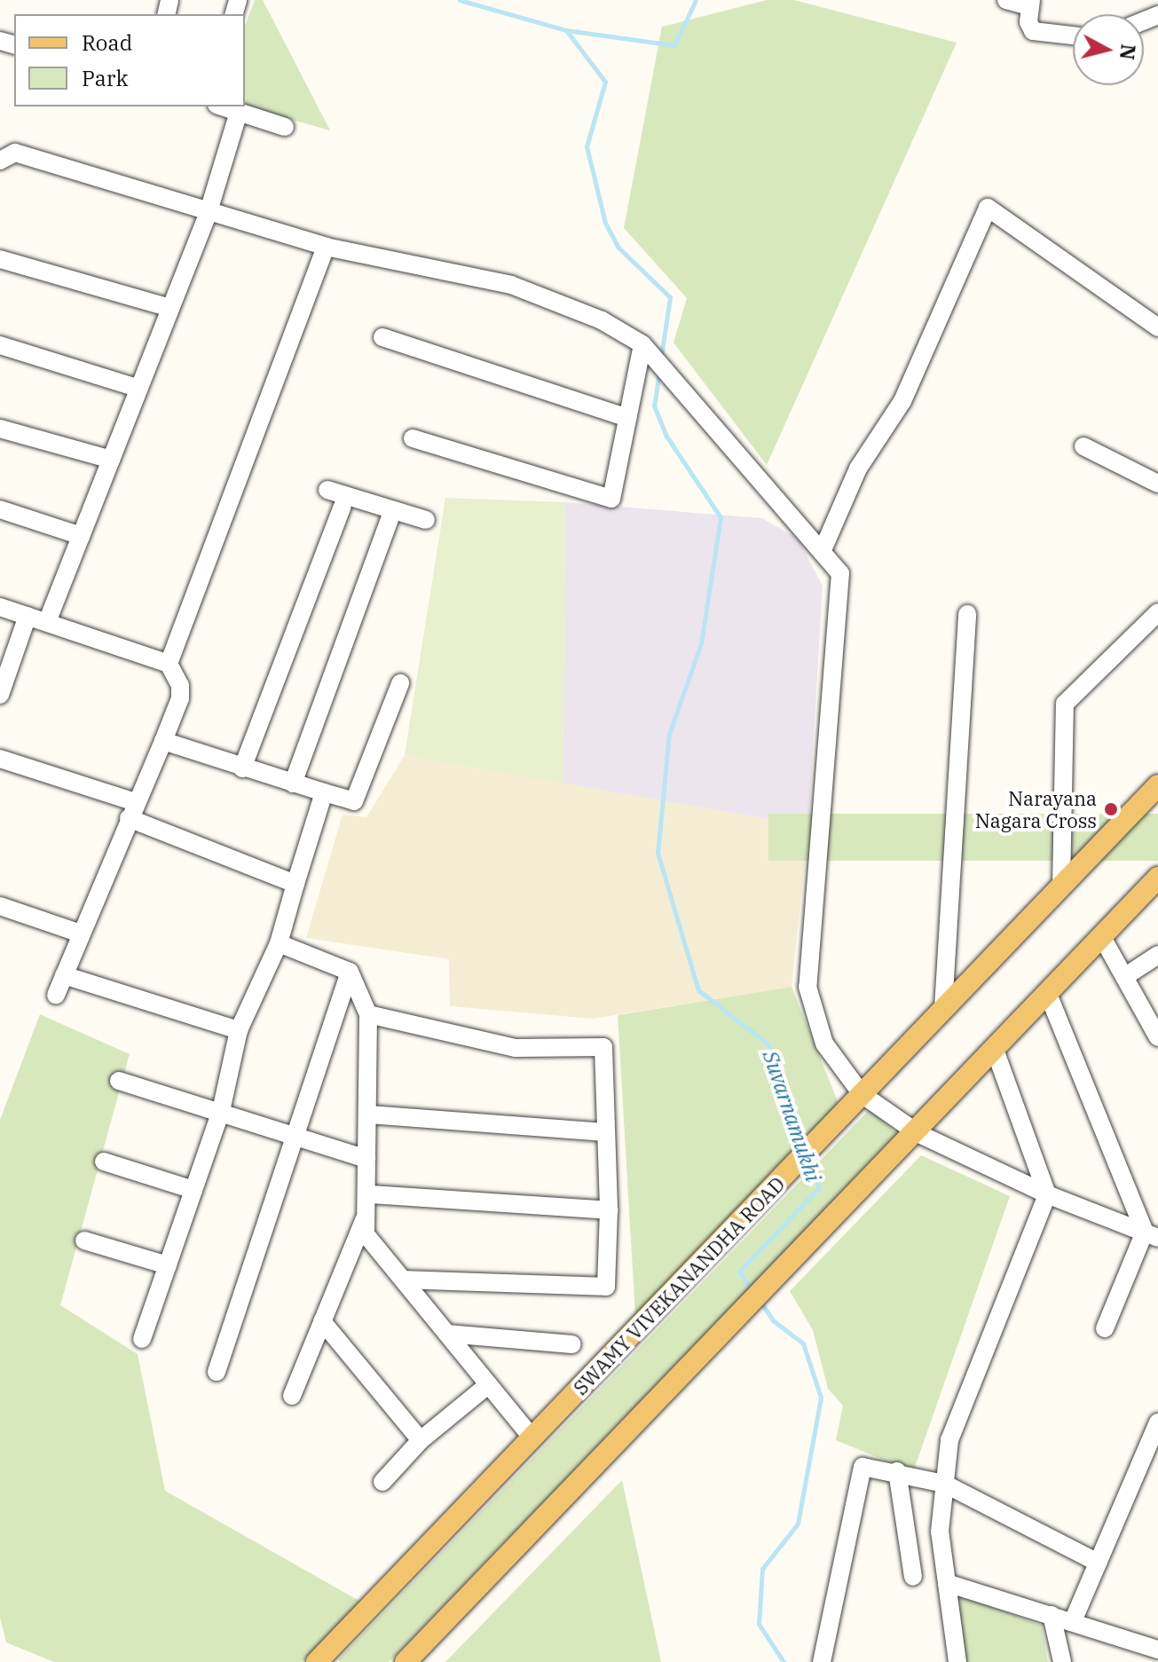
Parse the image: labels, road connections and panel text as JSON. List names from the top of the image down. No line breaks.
{"streets":{"main road":["SWAMY VIVEKANANDHA ROAD"]},"water":["Suvarnamukhi"],"places":["Narayana Nagara Cross"],"legend":["Road","Park"],"north":"right"}
